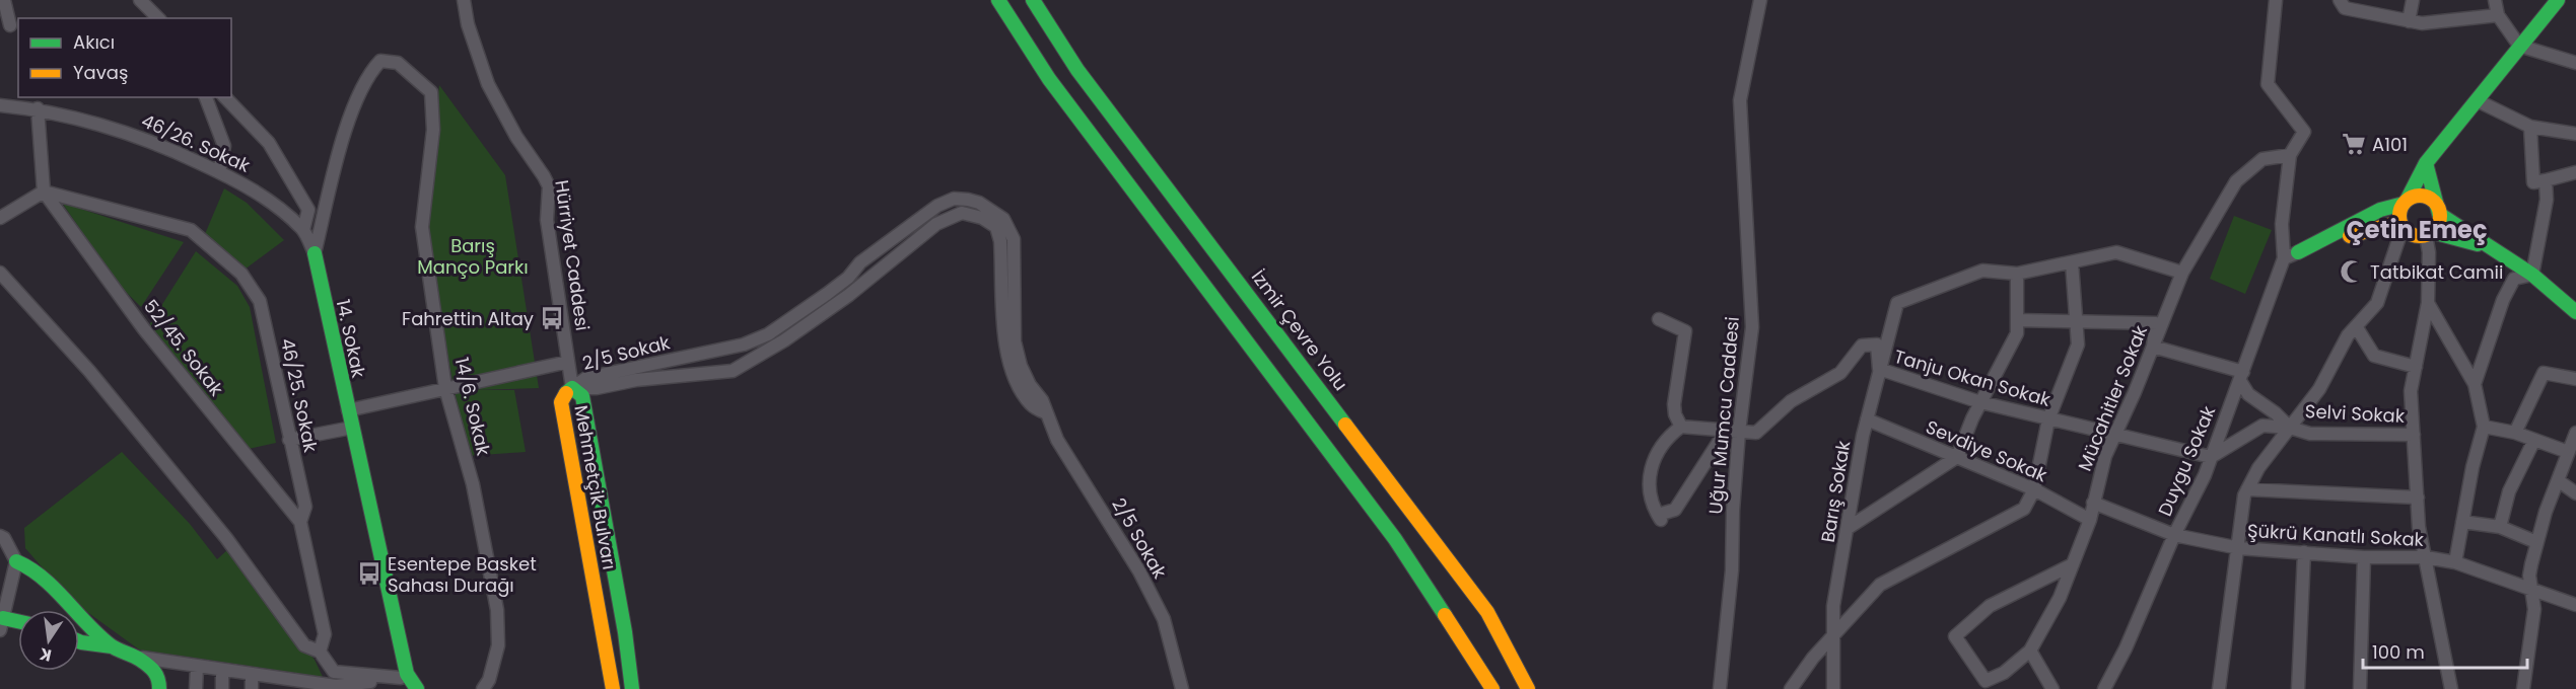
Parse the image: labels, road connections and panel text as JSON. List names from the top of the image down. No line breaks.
{"streets":{"main road":["İzmir Çevre Yolu","14. Sokak","Mehmetçik Bulvarı"],"street":["46/26. Sokak","Hürriyet Caddesi","52/45. Sokak","2/5 Sokak","Tanju Okan Sokak","46/25. Sokak","Mücahitler Sokak","14/6. Sokak","Selvi Sokak","Uğur Mumcu Caddesi","Sevdiye Sokak","Duygu Sokak","Barış Sokak","Şükrü Kanatlı Sokak"]},"crossings":[["46/26. Sokak","14. Sokak"],["Hürriyet Caddesi","2/5 Sokak"],["Hürriyet Caddesi","Mehmetçik Bulvarı"],["14. Sokak","14/6. Sokak"],["52/45. Sokak","46/25. Sokak"],["2/5 Sokak","Mehmetçik Bulvarı"],["Tanju Okan Sokak","Mücahitler Sokak"],["Tanju Okan Sokak","Uğur Mumcu Caddesi"],["Tanju Okan Sokak","Duygu Sokak"],["Tanju Okan Sokak","Barış Sokak"],["Mücahitler Sokak","Sevdiye Sokak"],["Mücahitler Sokak","Şükrü Kanatlı Sokak"],["Selvi Sokak","Duygu Sokak"],["Sevdiye Sokak","Barış Sokak"],["Duygu Sokak","Şükrü Kanatlı Sokak"]],"districts":["Çetin Emeç"],"parks":["Barış Manço Parkı"],"places":{"supermarket":["A101"],"mosque":["Tatbikat Camii"],"bus stop":["Fahrettin Altay","Esentepe Basket Sahası Durağı"]},"legend":["Akıcı","Yavaş"],"scale_bar":"100 m","north":"bottom"}
